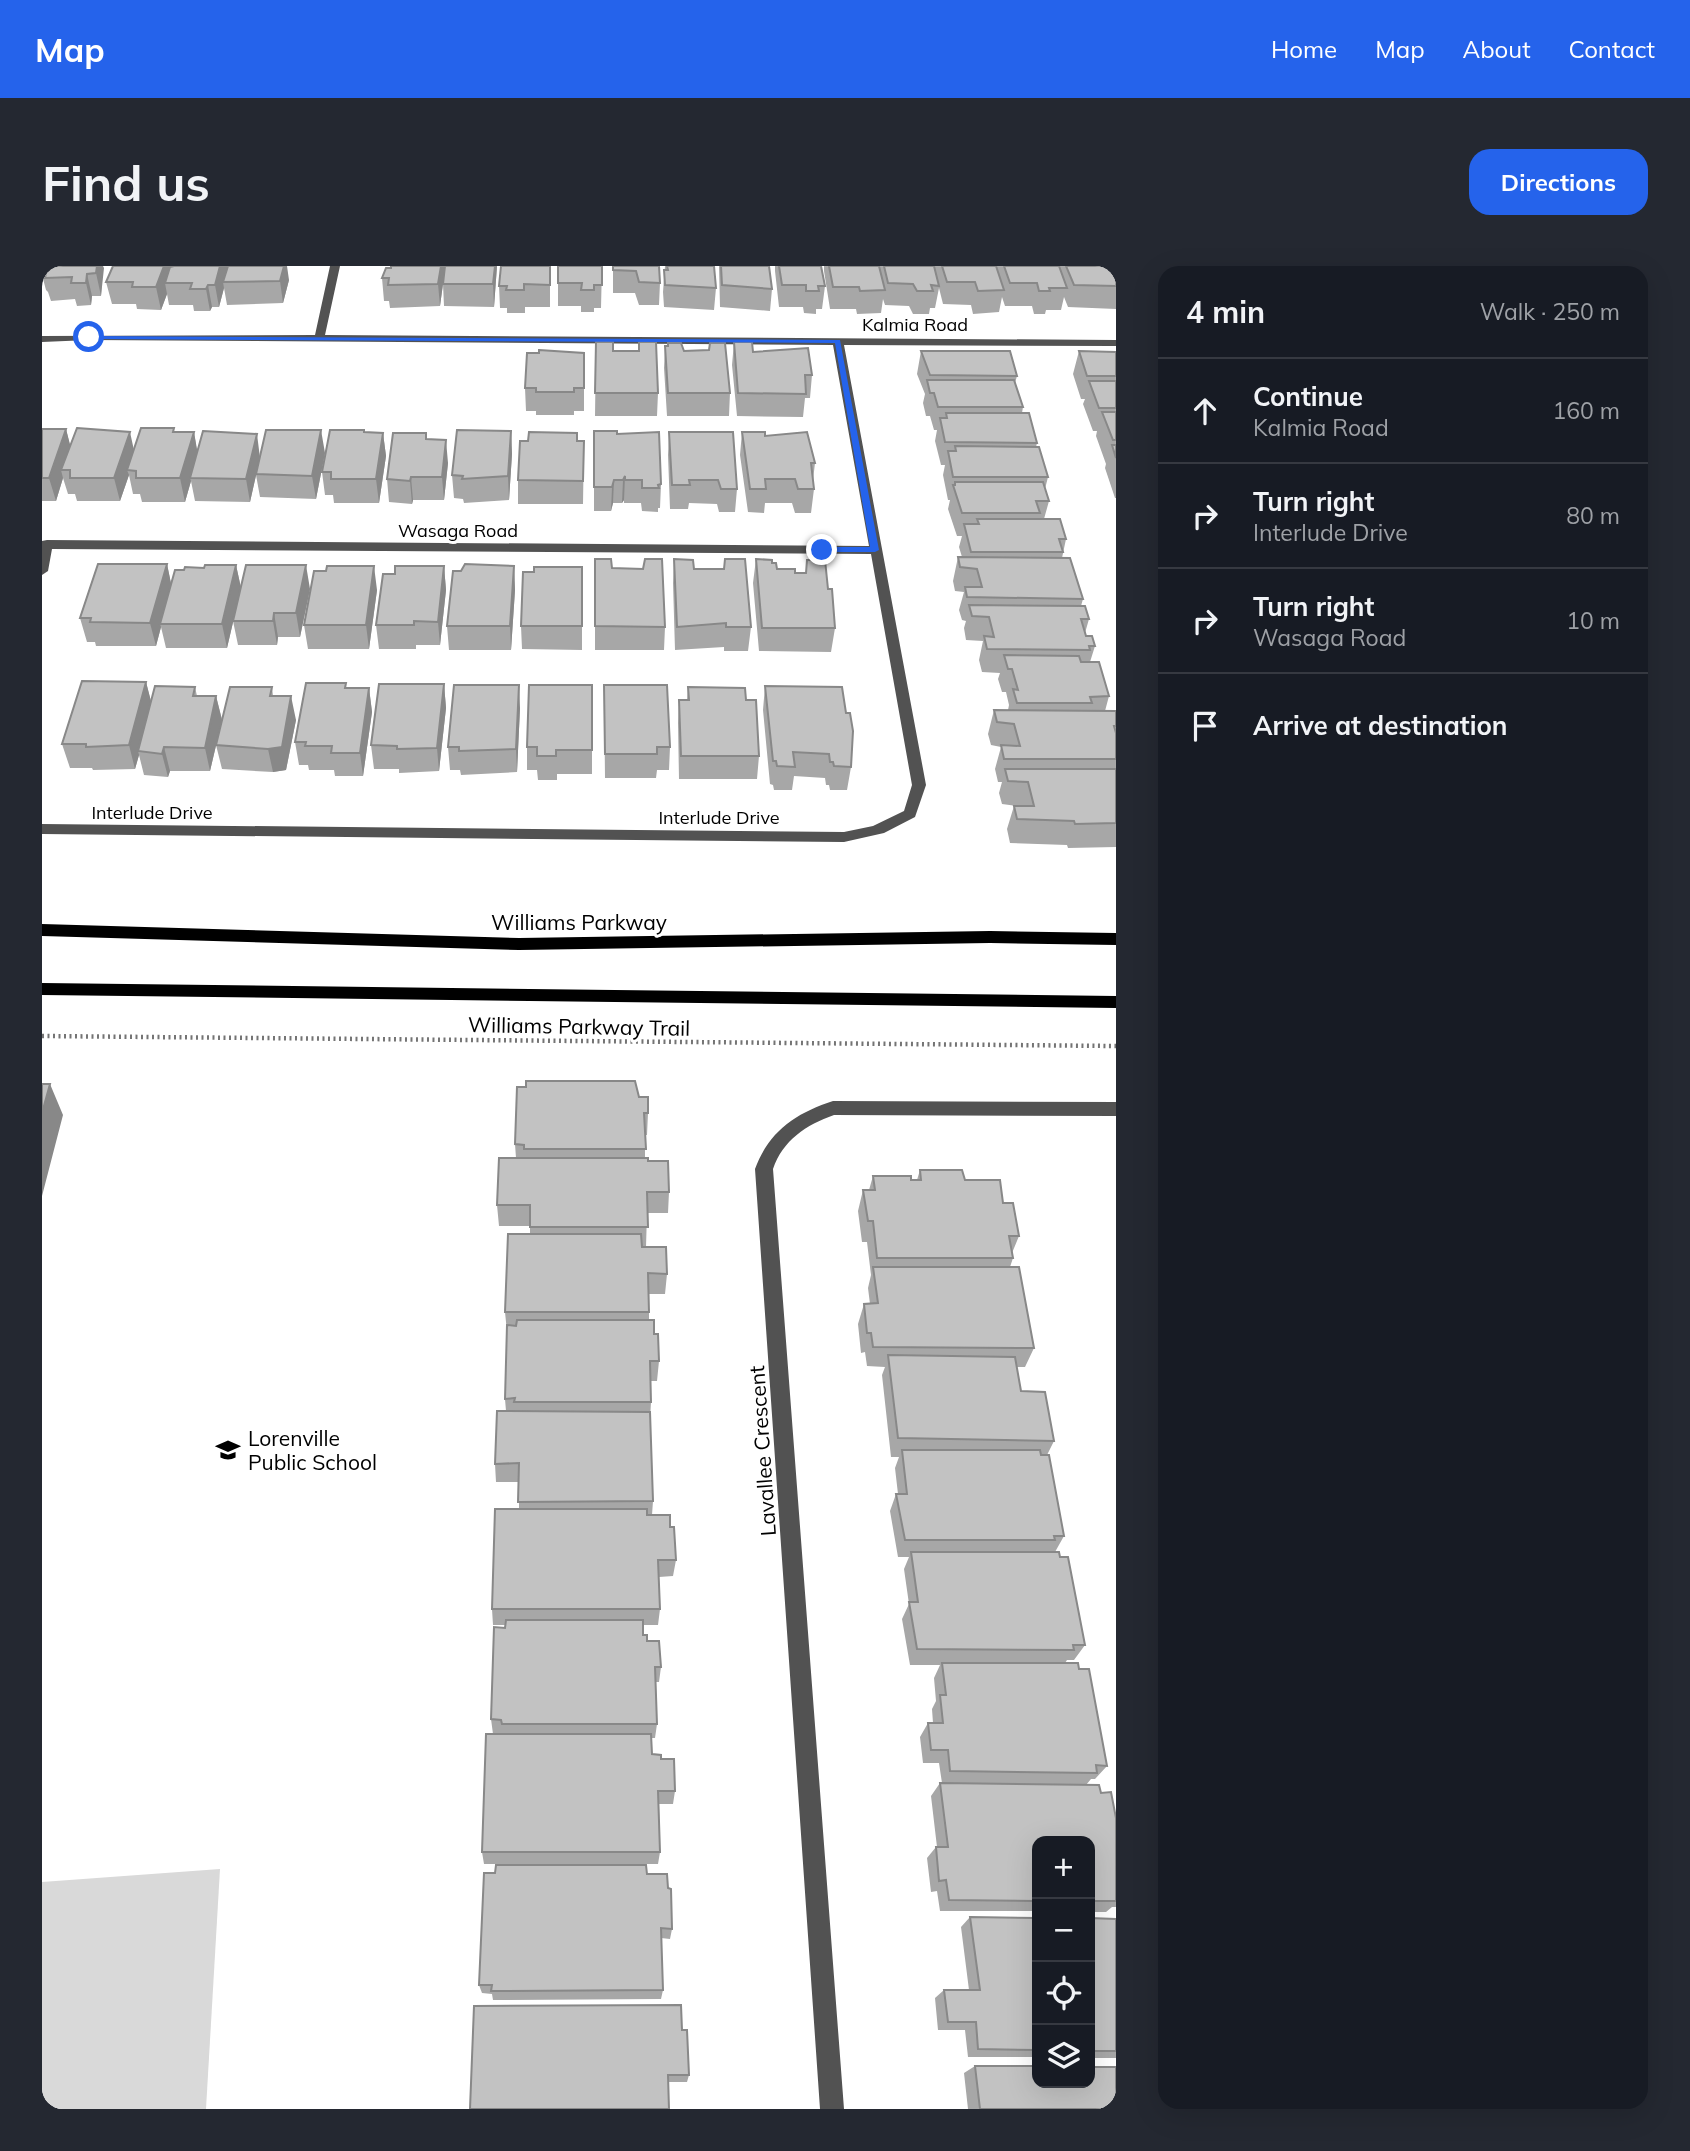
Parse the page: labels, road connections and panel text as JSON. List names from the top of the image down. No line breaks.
{"streets":{"main road":["Williams Parkway"],"street":["Kalmia Road","Wasaga Road","Interlude Drive","Lavallee Crescent"],"path":["Williams Parkway Trail"]},"crossings":[["Kalmia Road","Interlude Drive"],["Wasaga Road","Interlude Drive"]],"places":{"school or university":["Lorenville Public School"]},"page":{"header":"Map","nav":["Home","Map","About","Contact"],"buttons":"Directions","title":"Find us","heading":["4 min","Walk · 250 m"],"list":[["Continue","Kalmia Road","160 m"],["Turn right","Interlude Drive","80 m"],["Turn right","Wasaga Road","10 m"],"Arrive at destination"],"map_buttons":["+","−"]}}
